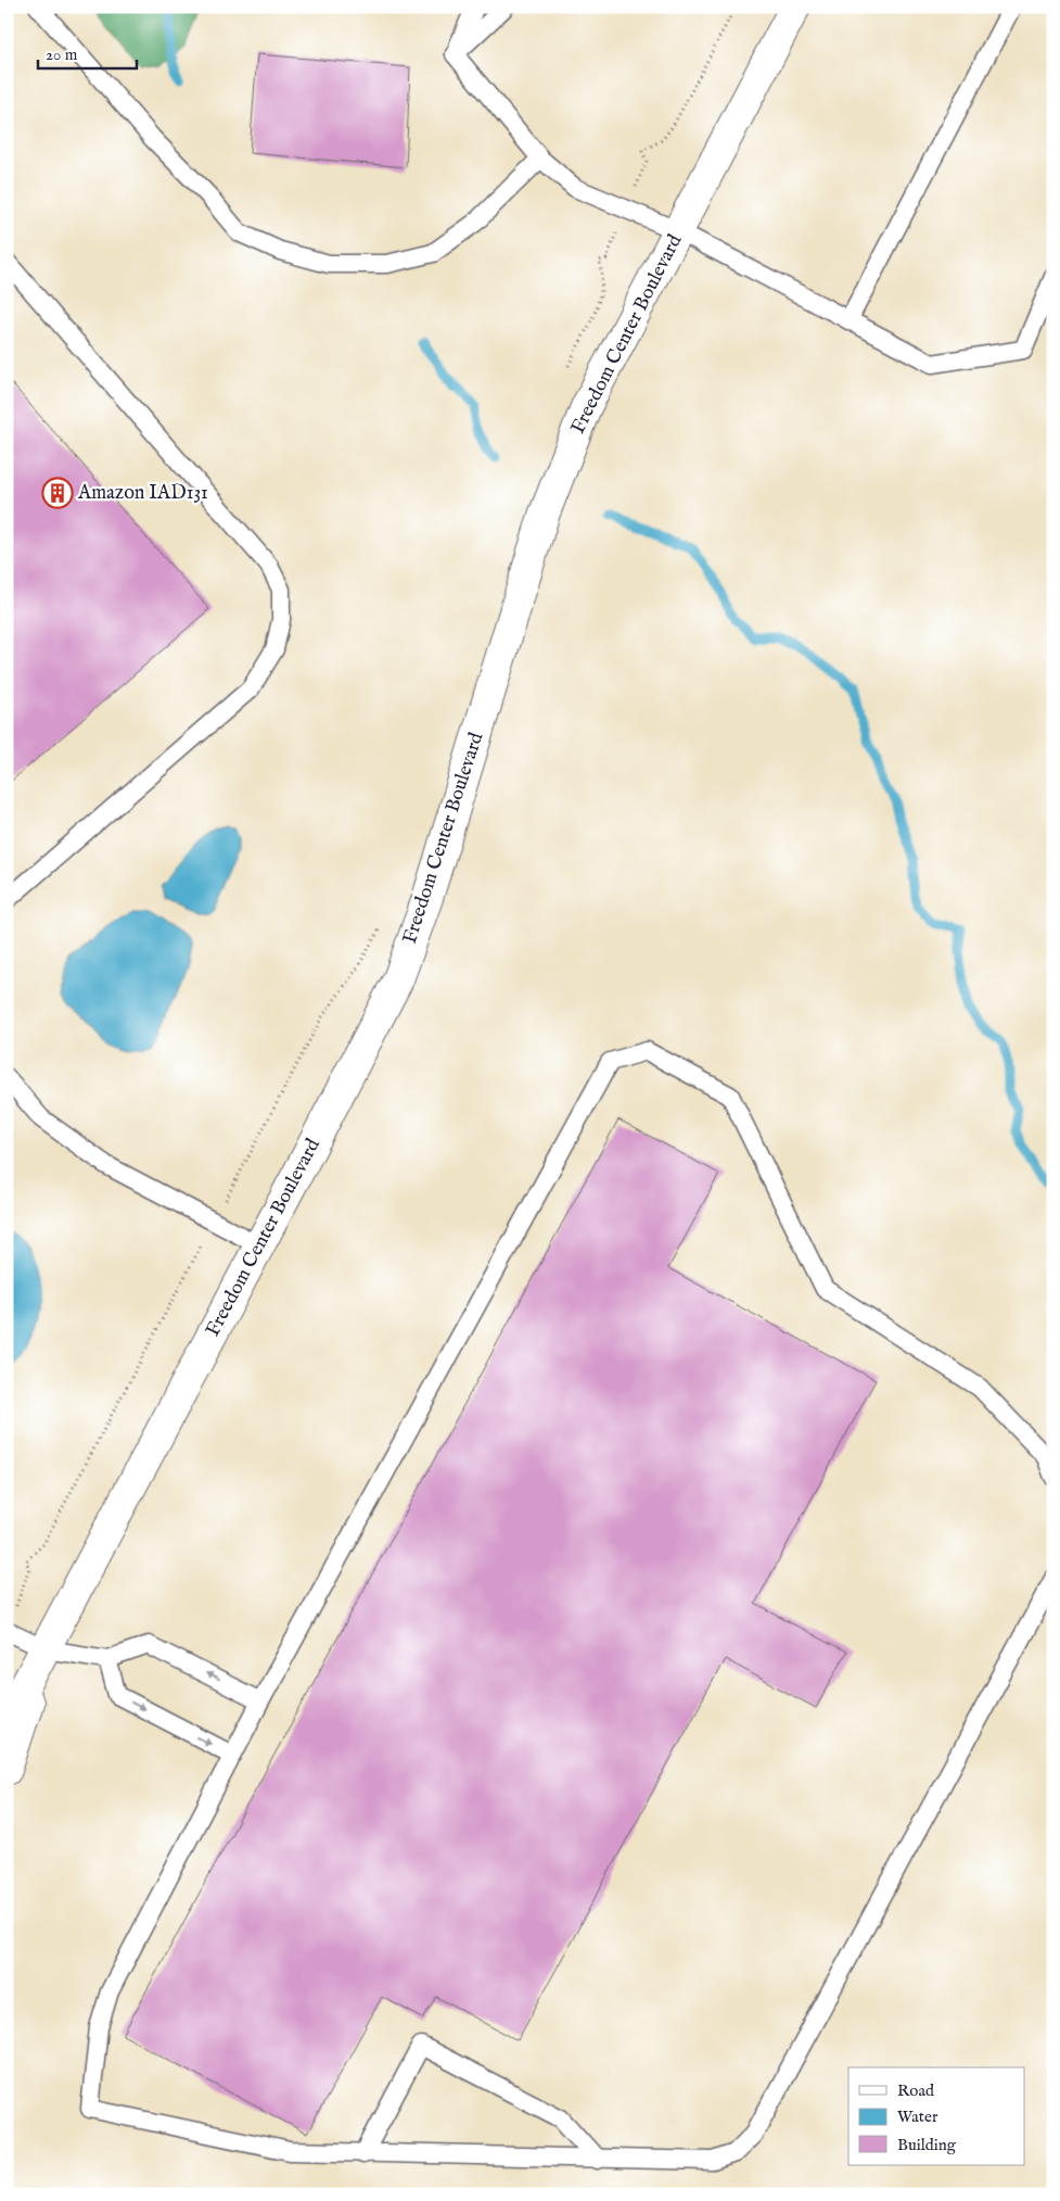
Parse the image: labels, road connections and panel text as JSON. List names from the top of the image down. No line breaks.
{"streets":{"street":["Freedom Center Boulevard"]},"places":{"building":["Amazon IAD131"]},"legend":["Road","Water","Building"],"scale_bar":"20 m"}
